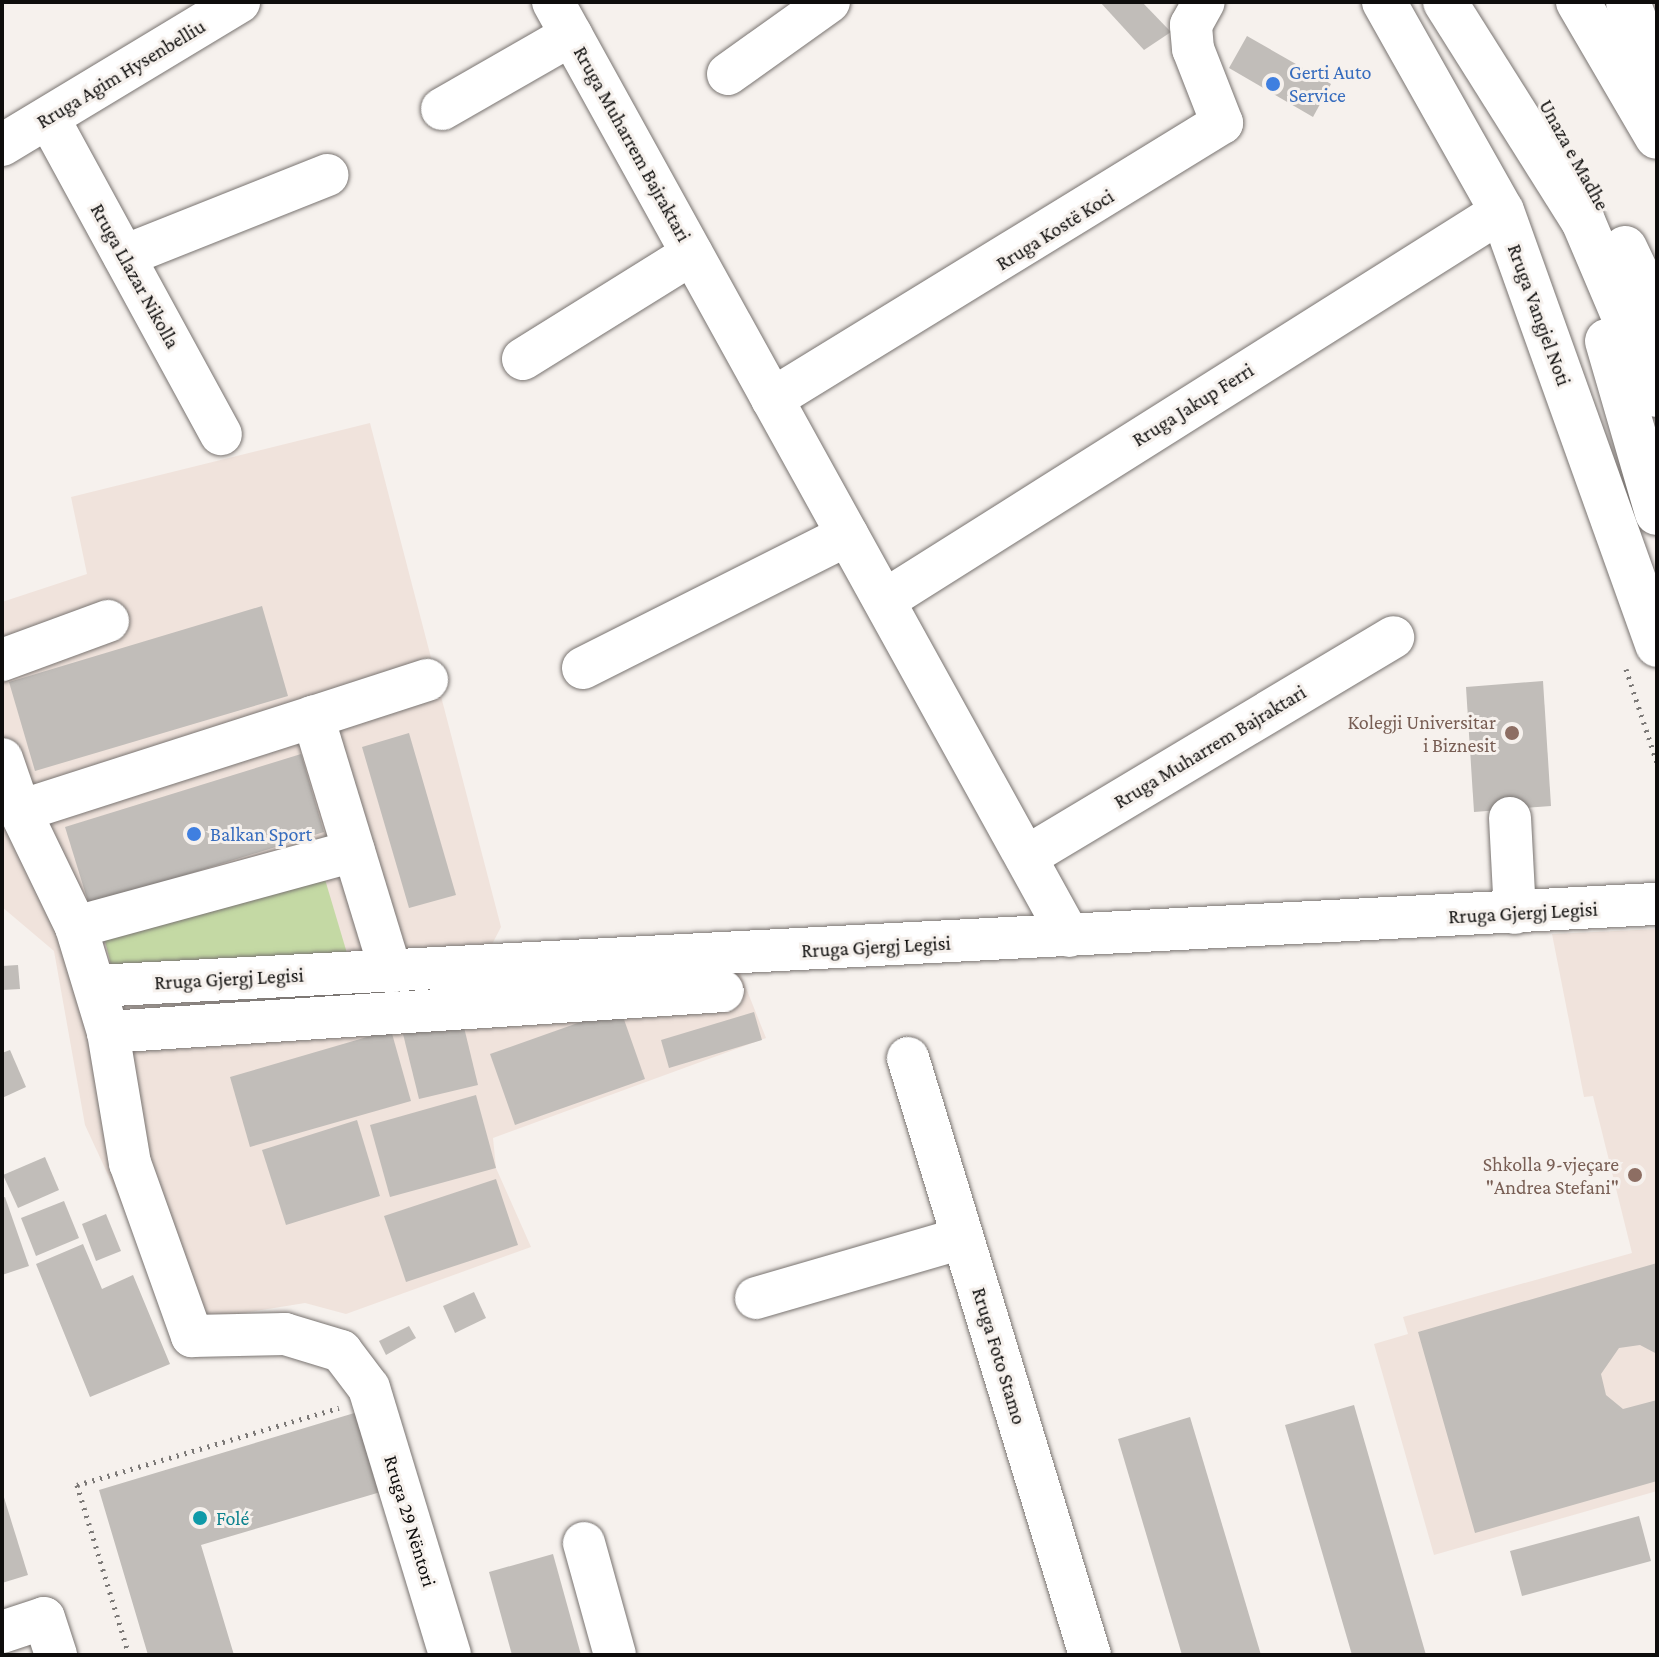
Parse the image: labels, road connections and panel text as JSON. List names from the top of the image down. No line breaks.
{"streets":{"main road":["Unaza e Madhe","Rruga Vangjel Noti"],"street":["Rruga Agim Hysenbelliu","Rruga Muharrem Bajraktari","Rruga Kostë Koci","Rruga Llazar Nikolla","Rruga Jakup Ferri","Rruga Gjergj Legisi","Rruga Foto Stamo","Rruga 29 Nëntori"]},"crossings":[["Rruga Agim Hysenbelliu","Rruga Llazar Nikolla"],["Rruga Muharrem Bajraktari","Rruga Kostë Koci"],["Rruga Muharrem Bajraktari","Rruga Jakup Ferri"],["Rruga Muharrem Bajraktari","Rruga Gjergj Legisi"],["Rruga Vangjel Noti","Rruga Jakup Ferri"]],"places":["Gerti Auto Service","Kolegji Universitar i Biznesit","Balkan Sport","Shkolla 9-vjeçare \"Andrea Stefani\"","Folé"]}
